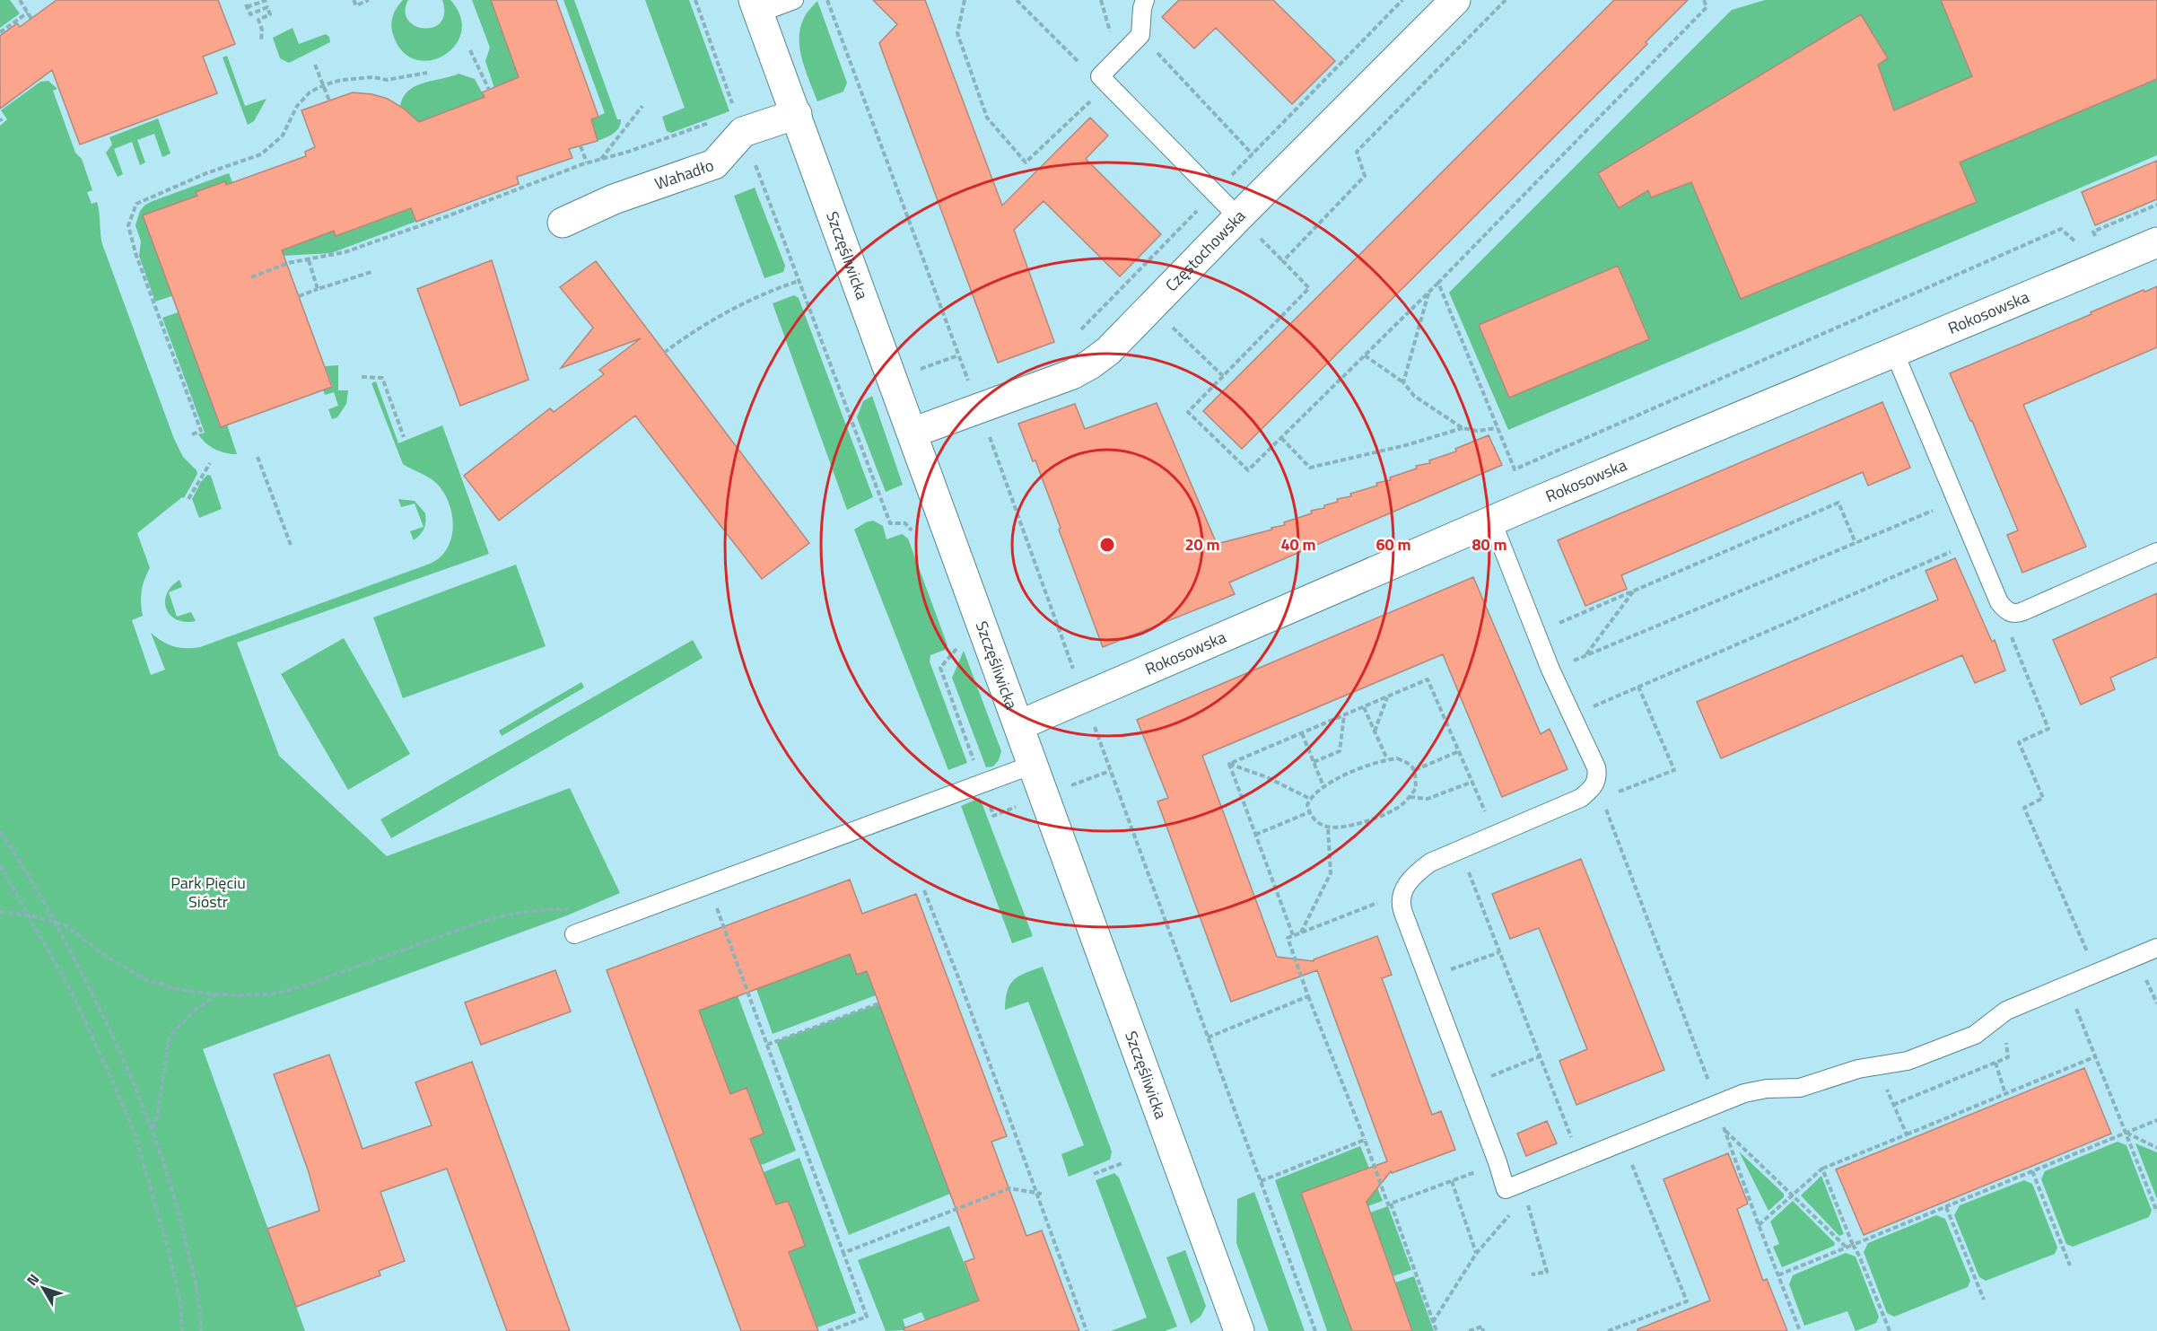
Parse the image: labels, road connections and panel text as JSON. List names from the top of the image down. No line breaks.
{"streets":{"street":["Wahadło","Częstochowska","Szczęśliwicka","Rokosowska"]},"crossings":[["Wahadło","Szczęśliwicka"],["Częstochowska","Szczęśliwicka"],["Szczęśliwicka","Rokosowska"]],"parks":["Park Pięciu Sióstr"],"north":"top left","rings":["20 m","40 m","60 m","80 m"]}
